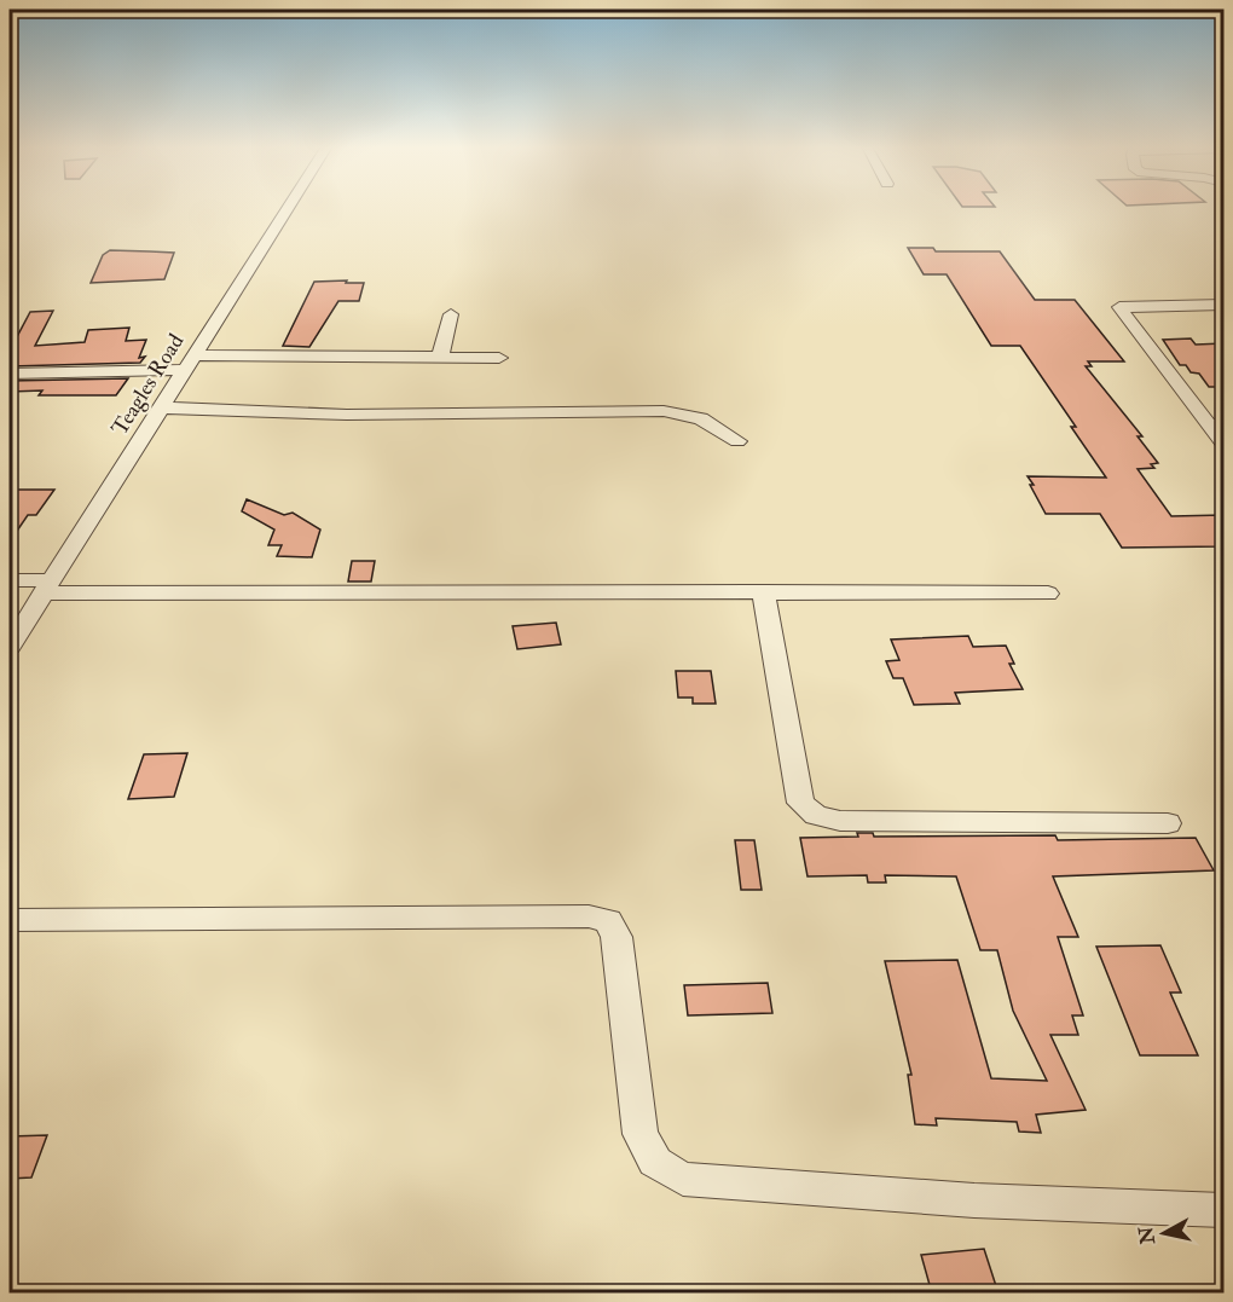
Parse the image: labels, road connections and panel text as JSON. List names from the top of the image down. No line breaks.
{"streets":{"street":["Teagles Road"]},"north":"left"}
